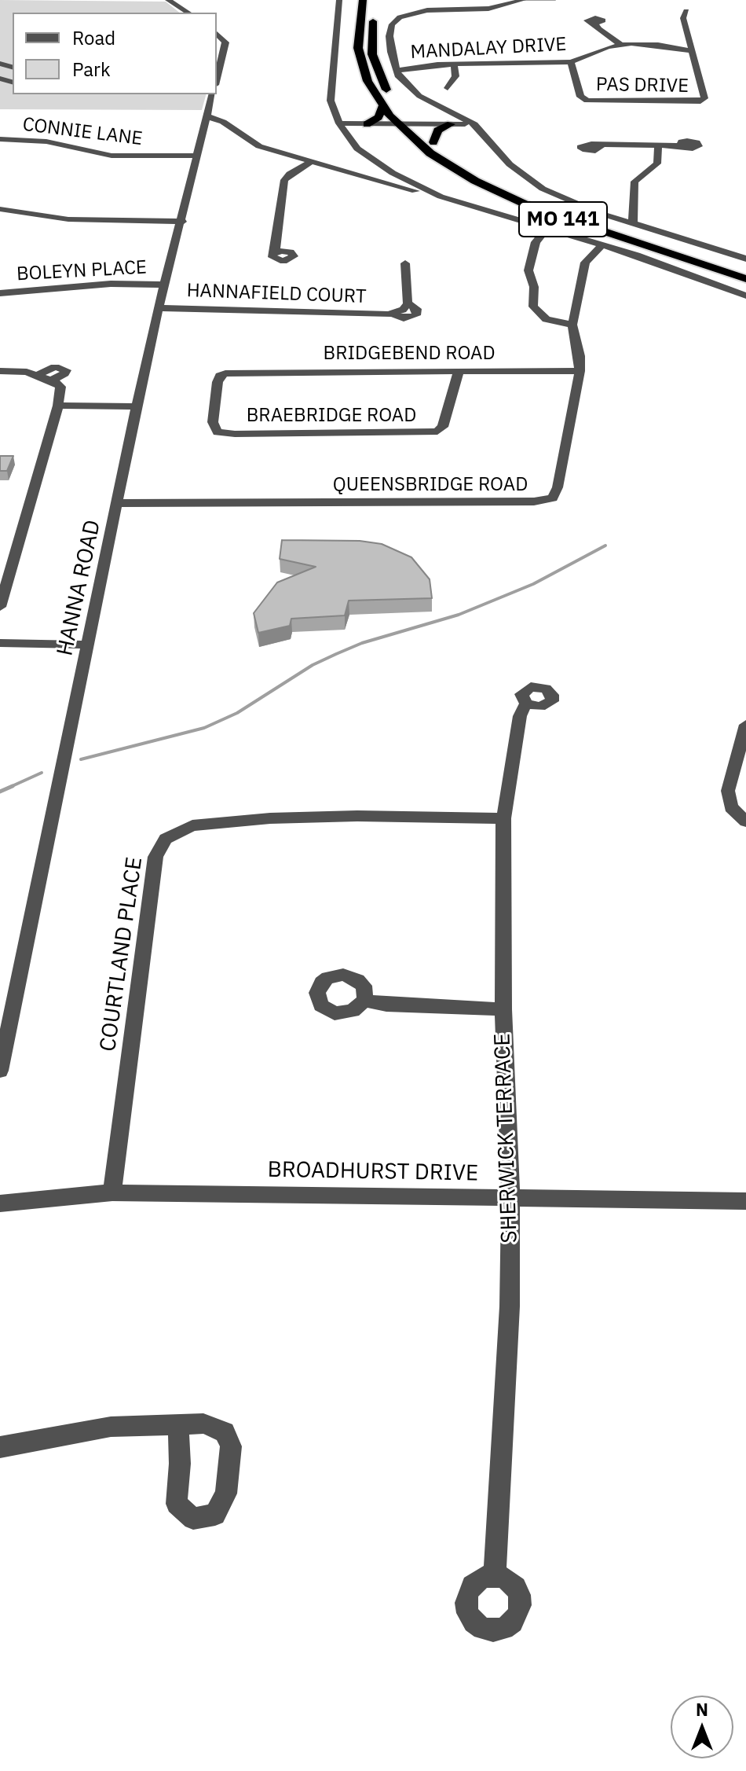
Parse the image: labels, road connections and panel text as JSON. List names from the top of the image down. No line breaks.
{"streets":{"highway":["MO 141"],"street":["MANDALAY DRIVE","PAS DRIVE","CONNIE LANE","BOLEYN PLACE","HANNAFIELD COURT","BRIDGEBEND ROAD","BRAEBRIDGE ROAD","QUEENSBRIDGE ROAD","HANNA ROAD","COURTLAND PLACE","SHERWICK TERRACE","BROADHURST DRIVE"]},"crossings":[["MANDALAY DRIVE","PAS DRIVE"],["CONNIE LANE","HANNA ROAD"],["BOLEYN PLACE","HANNA ROAD"],["HANNAFIELD COURT","HANNA ROAD"],["BRIDGEBEND ROAD","BRAEBRIDGE ROAD"],["BRIDGEBEND ROAD","QUEENSBRIDGE ROAD"],["QUEENSBRIDGE ROAD","HANNA ROAD"],["COURTLAND PLACE","SHERWICK TERRACE"],["COURTLAND PLACE","BROADHURST DRIVE"],["SHERWICK TERRACE","BROADHURST DRIVE"]],"legend":["Road","Park"],"north":"top"}
